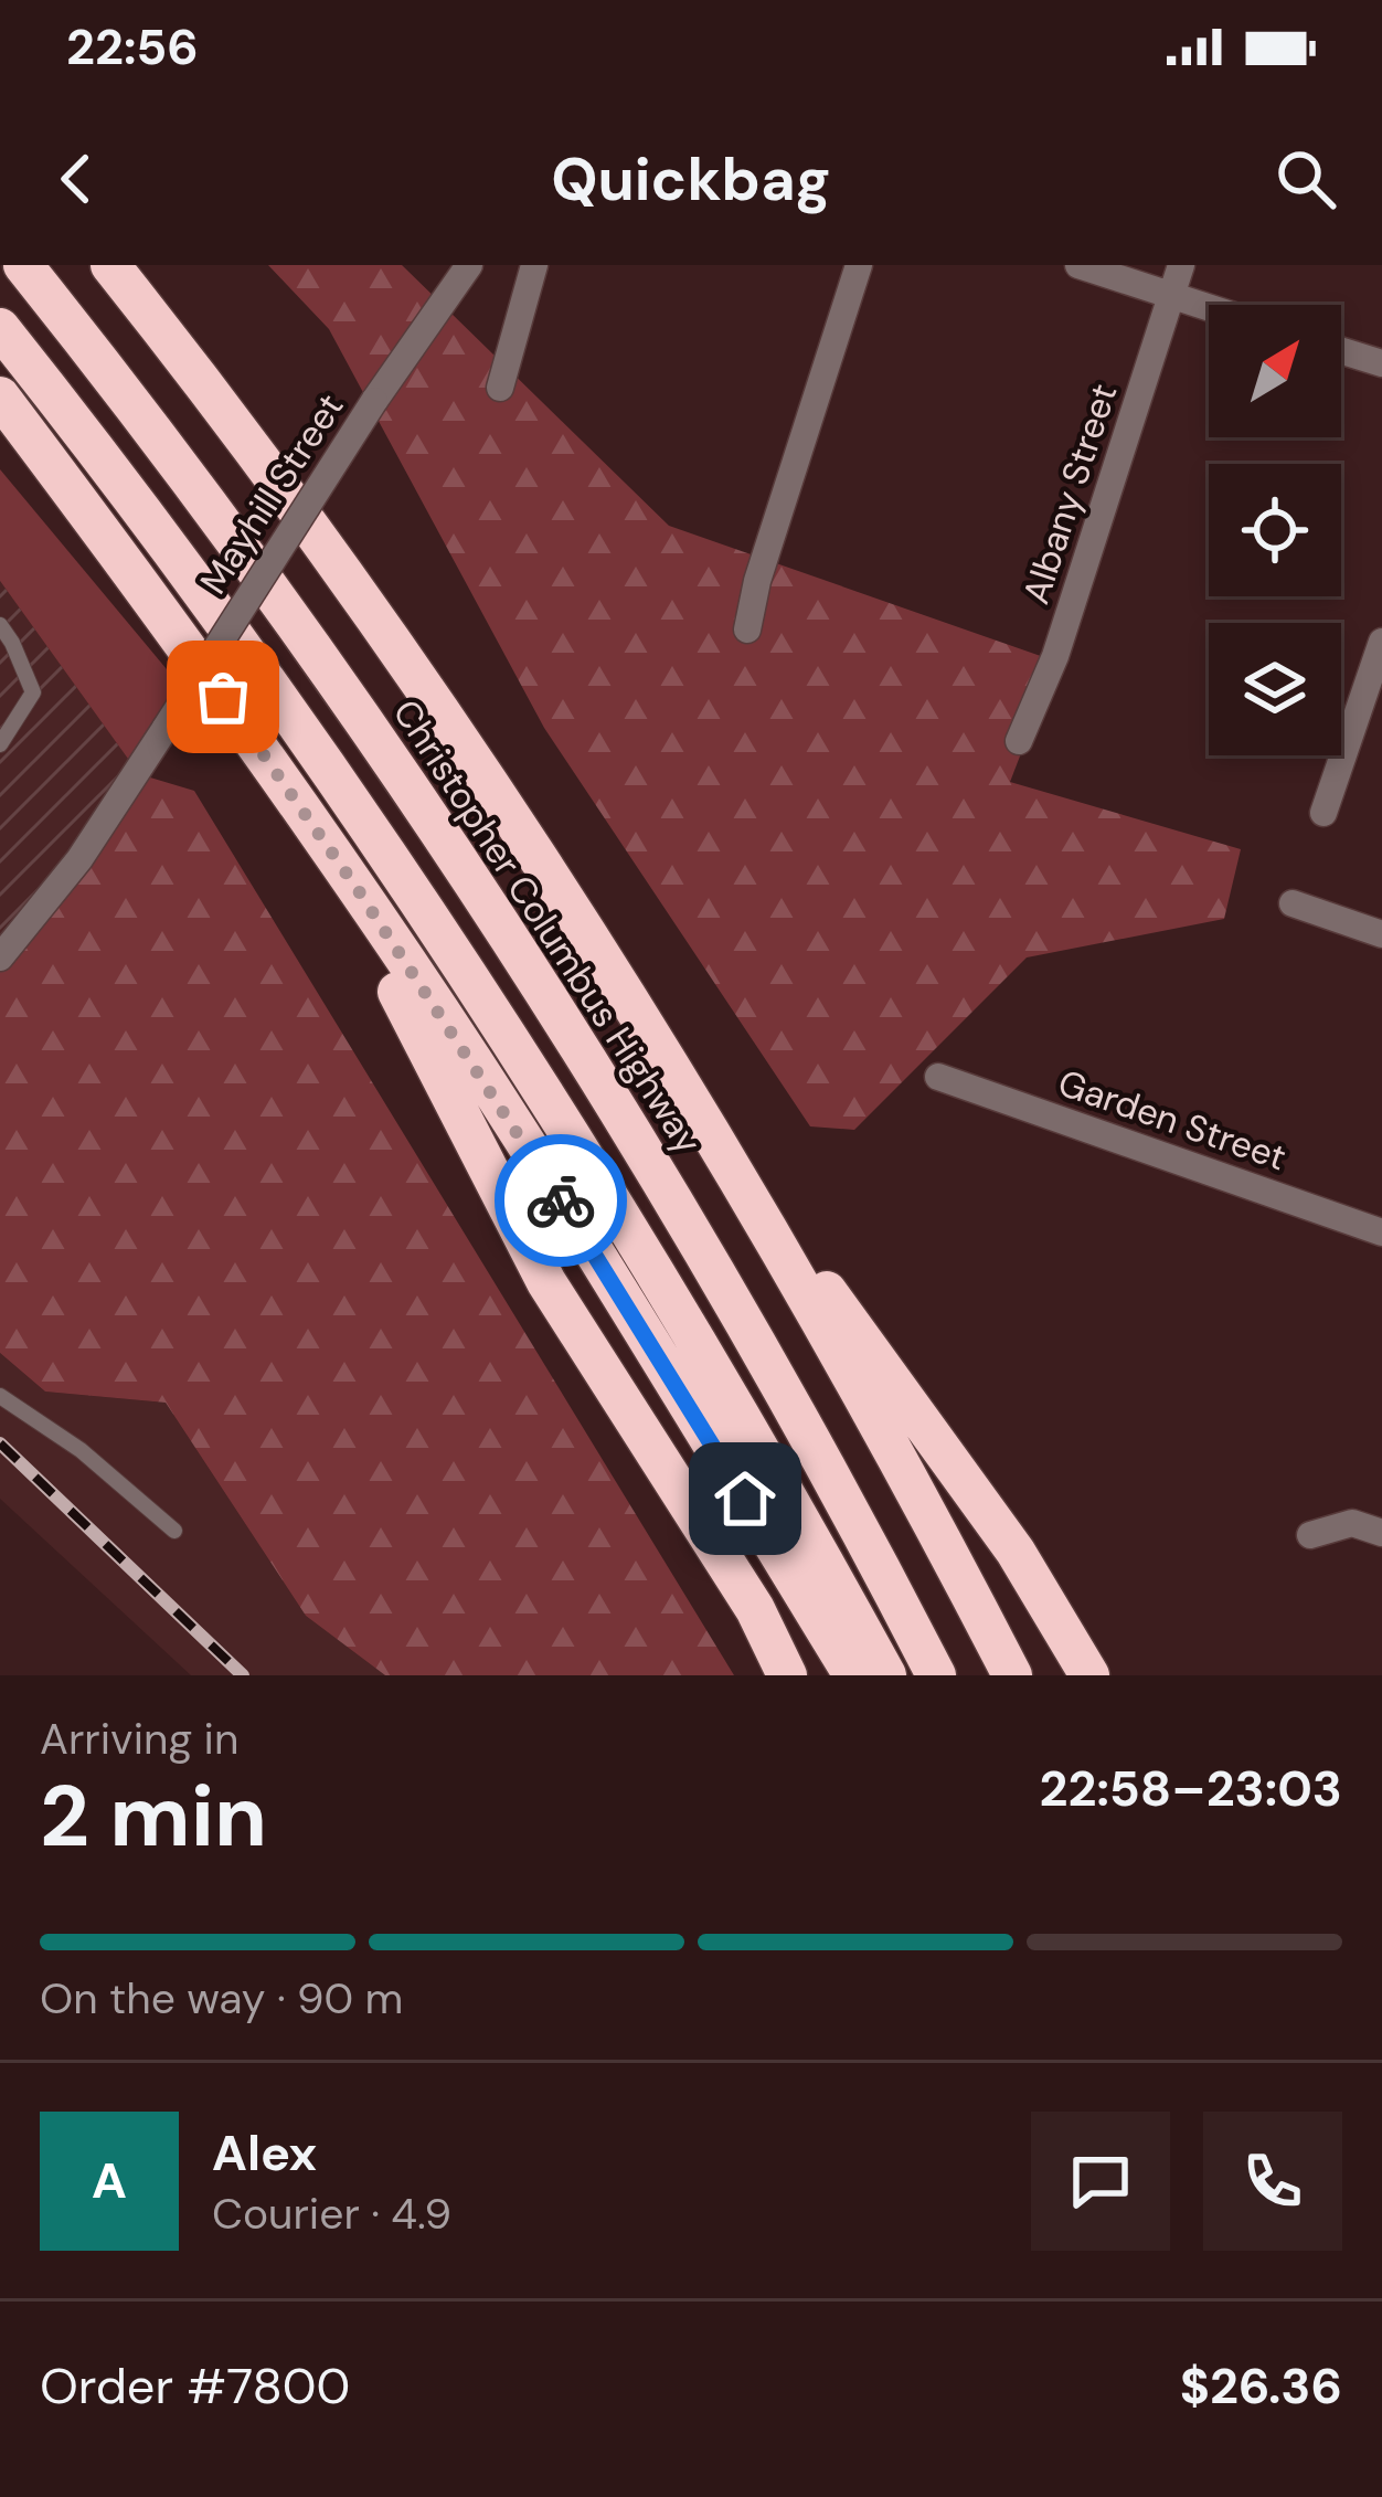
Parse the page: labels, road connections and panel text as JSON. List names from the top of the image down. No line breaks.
{"streets":{"highway":["Christopher Columbus Highway"],"street":["Mayhill Street","Albany Street","Garden Street"]},"north":"top right","page":{"status":"22:56","header":"Quickbag","heading":["2 min","Arriving in","22:58–23:03"],"panel":["Alex","Courier · 4.9","Order #7800","$26.36"],"bar":"On the way · 90 m","round":"A"}}
